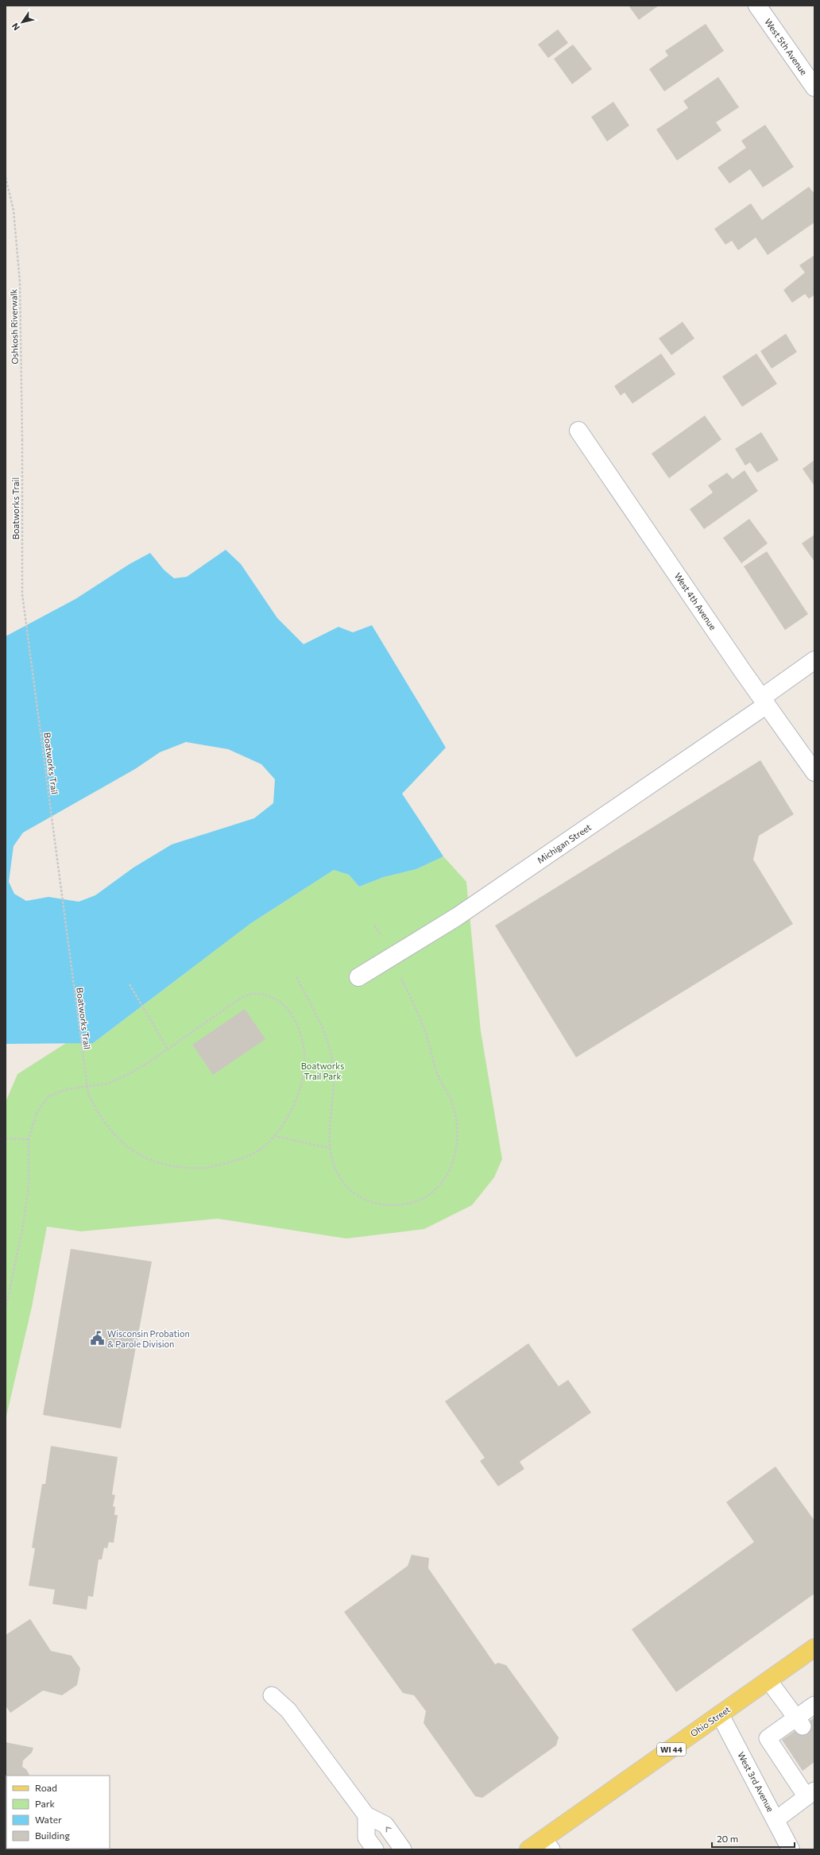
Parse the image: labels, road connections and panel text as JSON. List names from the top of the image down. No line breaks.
{"streets":{"main road":["Ohio Street","WI 44"],"street":["West 5th Avenue","West 4th Avenue","Michigan Street","West 3rd Avenue"],"path":["Oshkosh Riverwalk","Boatworks Trail"]},"crossings":[["Oshkosh Riverwalk","Boatworks Trail"],["West 4th Avenue","Michigan Street"],["Ohio Street","West 3rd Avenue"]],"parks":["Boatworks Trail Park"],"places":{"public building":["Wisconsin Probation & Parole Division"]},"legend":["Road","Park","Water","Building"],"scale_bar":"20 m","north":"bottom left"}
